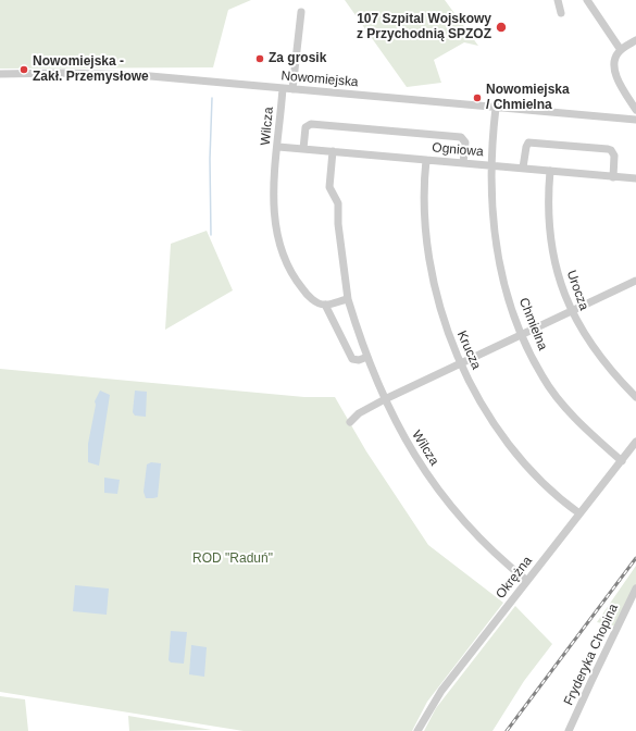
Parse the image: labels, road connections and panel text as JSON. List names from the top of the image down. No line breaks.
{"streets":{"street":["Nowomiejska","Wilcza","Ogniowa","Urocza","Chmielna","Krucza","Okrężna","Fryderyka Chopina"]},"crossings":[["Nowomiejska","Wilcza"],["Nowomiejska","Chmielna"],["Wilcza","Ogniowa"],["Wilcza","Okrężna"],["Ogniowa","Urocza"],["Ogniowa","Chmielna"],["Ogniowa","Krucza"],["Chmielna","Okrężna"],["Krucza","Okrężna"]],"parks":["ROD \"Raduń\""],"places":["107 Szpital Wojskowy z Przychodnią SPZOZ","Za grosik","Nowomiejska - Zakł. Przemysłowe","Nowomiejska / Chmielna"]}
